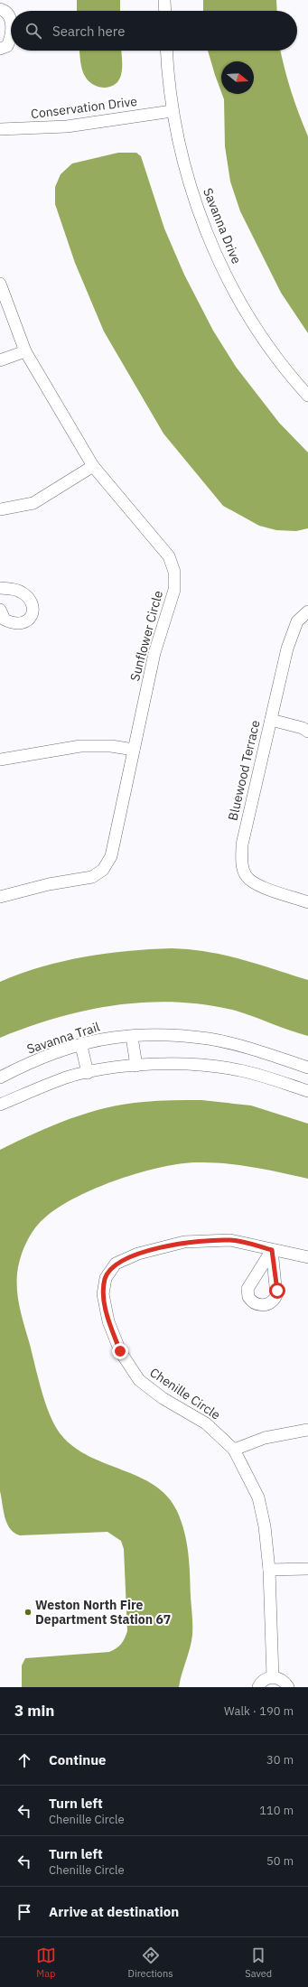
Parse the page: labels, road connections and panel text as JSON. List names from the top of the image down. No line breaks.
{"streets":{"street":["Conservation Drive","Savanna Drive","Sunflower Circle","Bluewood Terrace","Savanna Trail","Chenille Circle"]},"crossings":[["Conservation Drive","Savanna Drive"]],"places":["Weston North Fire Department Station 67"],"north":"right","page":{"search":"Search here","heading":["3 min","Walk · 190 m"],"list":[["Continue","30 m"],["Turn left","Chenille Circle","110 m"],["Turn left","Chenille Circle","50 m"],"Arrive at destination"],"nav":["Map","Directions","Saved"]}}
